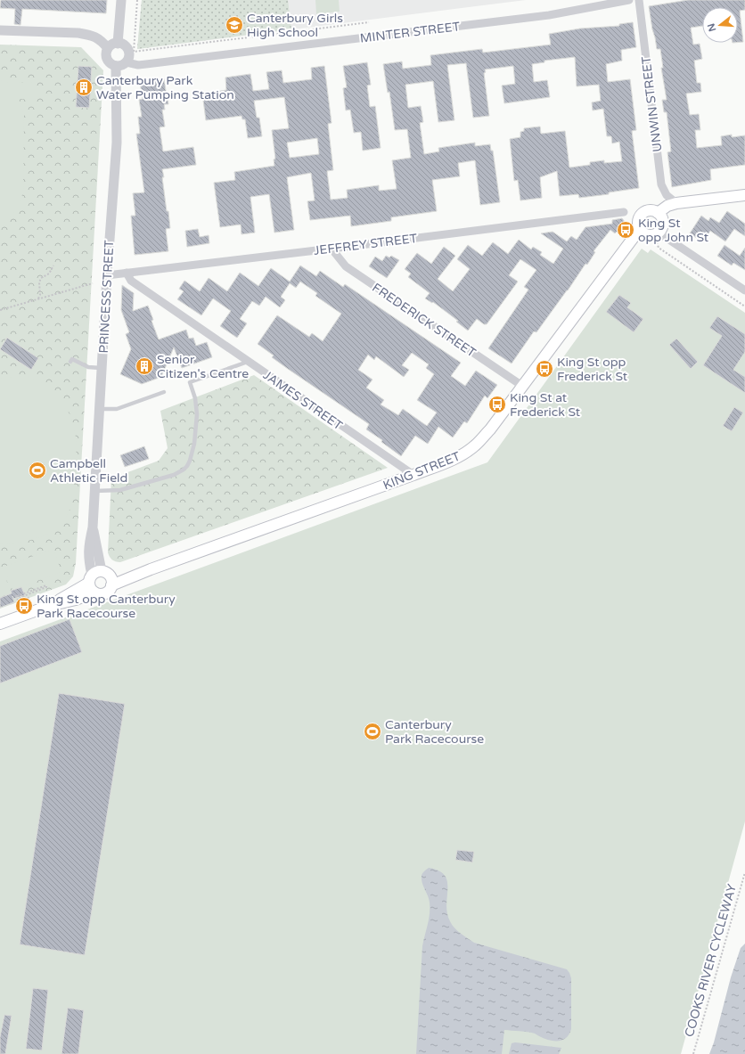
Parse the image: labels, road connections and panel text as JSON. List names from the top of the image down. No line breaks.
{"streets":{"main road":["KING STREET"],"street":["MINTER STREET","UNWIN STREET","JEFFREY STREET","PRINCESS STREET","FREDERICK STREET","JAMES STREET"],"path":["COOKS RIVER CYCLEWAY"]},"crossings":[["MINTER STREET","PRINCESS STREET"],["JEFFREY STREET","PRINCESS STREET"],["JEFFREY STREET","FREDERICK STREET"],["JEFFREY STREET","JAMES STREET"],["PRINCESS STREET","KING STREET"],["FREDERICK STREET","KING STREET"],["JAMES STREET","KING STREET"]],"places":{"school or university":["Canterbury Girls High School"],"building":["Canterbury Park Water Pumping Station","Senior Citizen's Centre"],"bus stop":["King St opp John St","King St opp Frederick St","King St at Frederick St","King St opp Canterbury Park Racecourse"],"sports":["Campbell Athletic Field","Canterbury Park Racecourse"]},"north":"left"}
